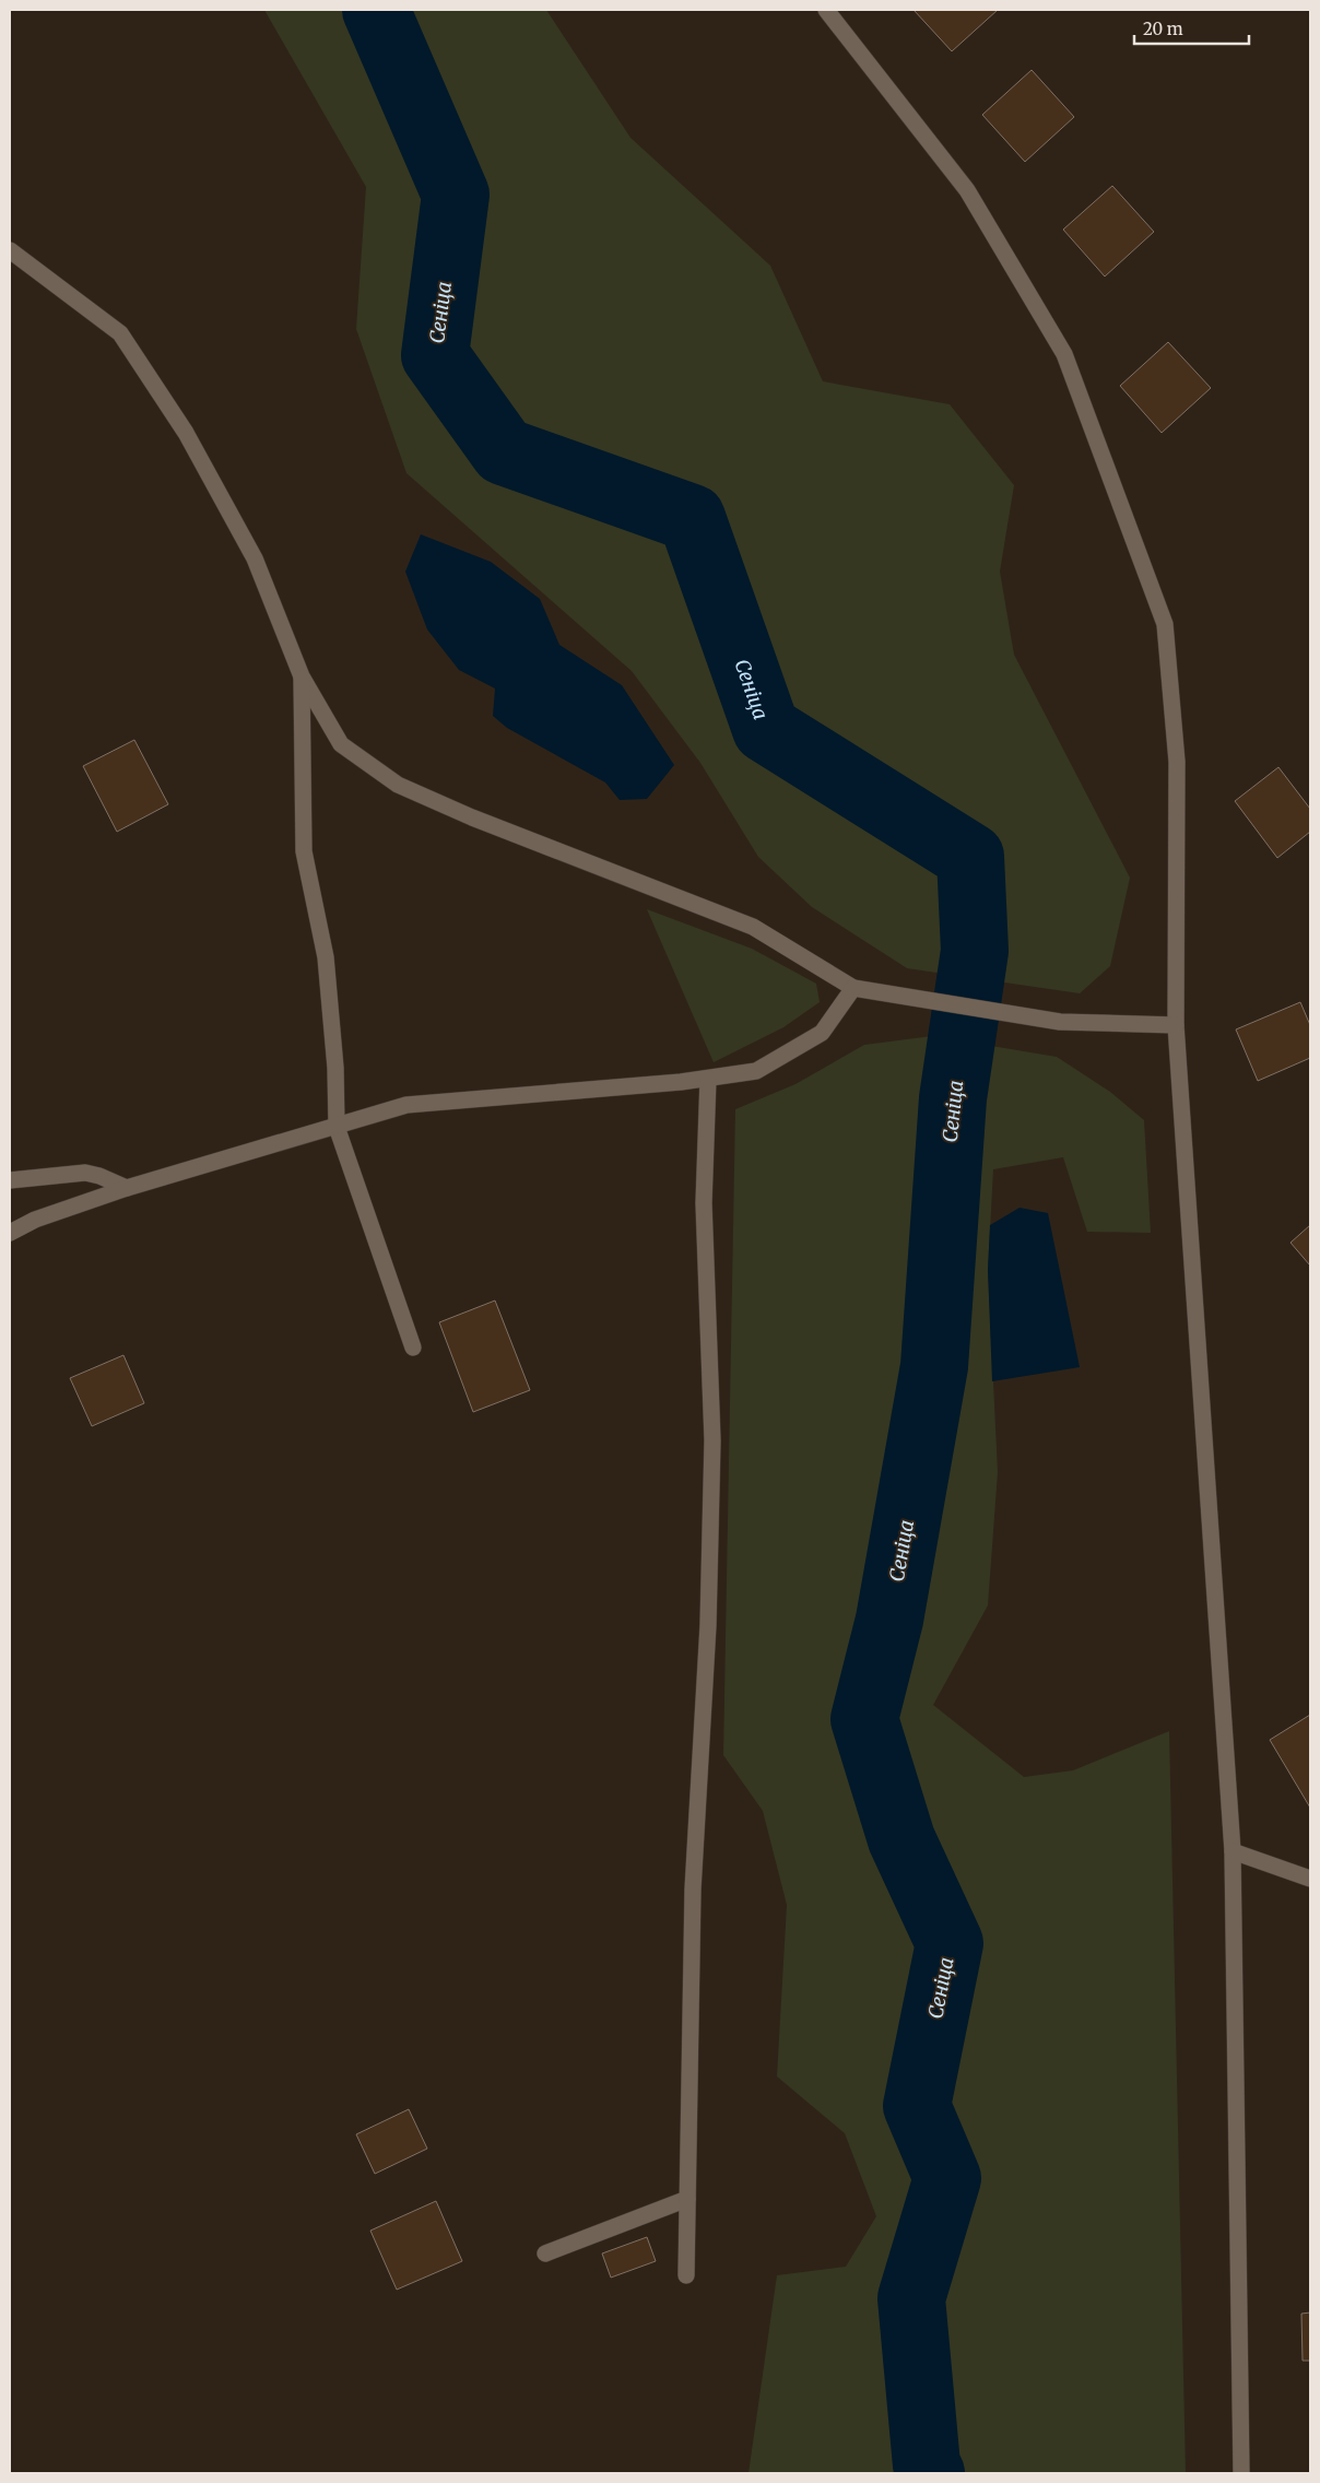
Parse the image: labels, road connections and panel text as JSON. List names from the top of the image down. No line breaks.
{"water":["Сеніца"],"scale_bar":"20 m"}
